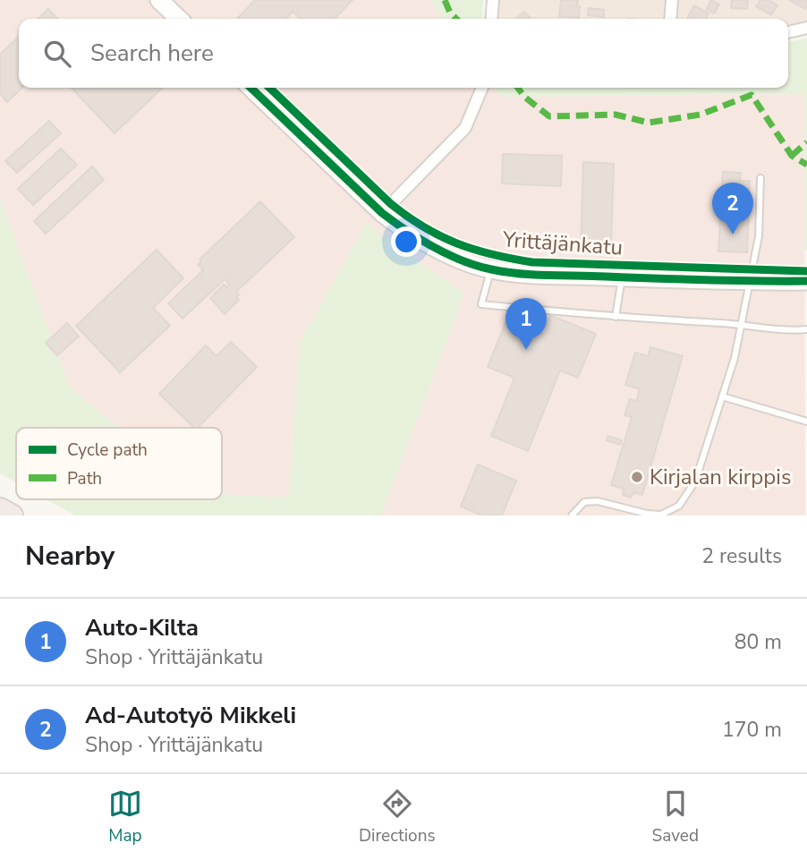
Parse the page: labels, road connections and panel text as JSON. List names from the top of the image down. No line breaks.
{"streets":{"street":["Yrittäjänkatu"]},"places":["Kirjalan kirppis"],"legend":["Cycle path","Path"],"page":{"search":"Search here","pins":["2","1"],"heading":["Nearby","2 results"],"list":[{"mark":"1","name":"Auto-Kilta","note":"Shop · Yrittäjänkatu","value":"80 m"},{"mark":"2","name":"Ad-Autotyö Mikkeli","note":"Shop · Yrittäjänkatu","value":"170 m"}],"nav":["Map","Directions","Saved"]}}
